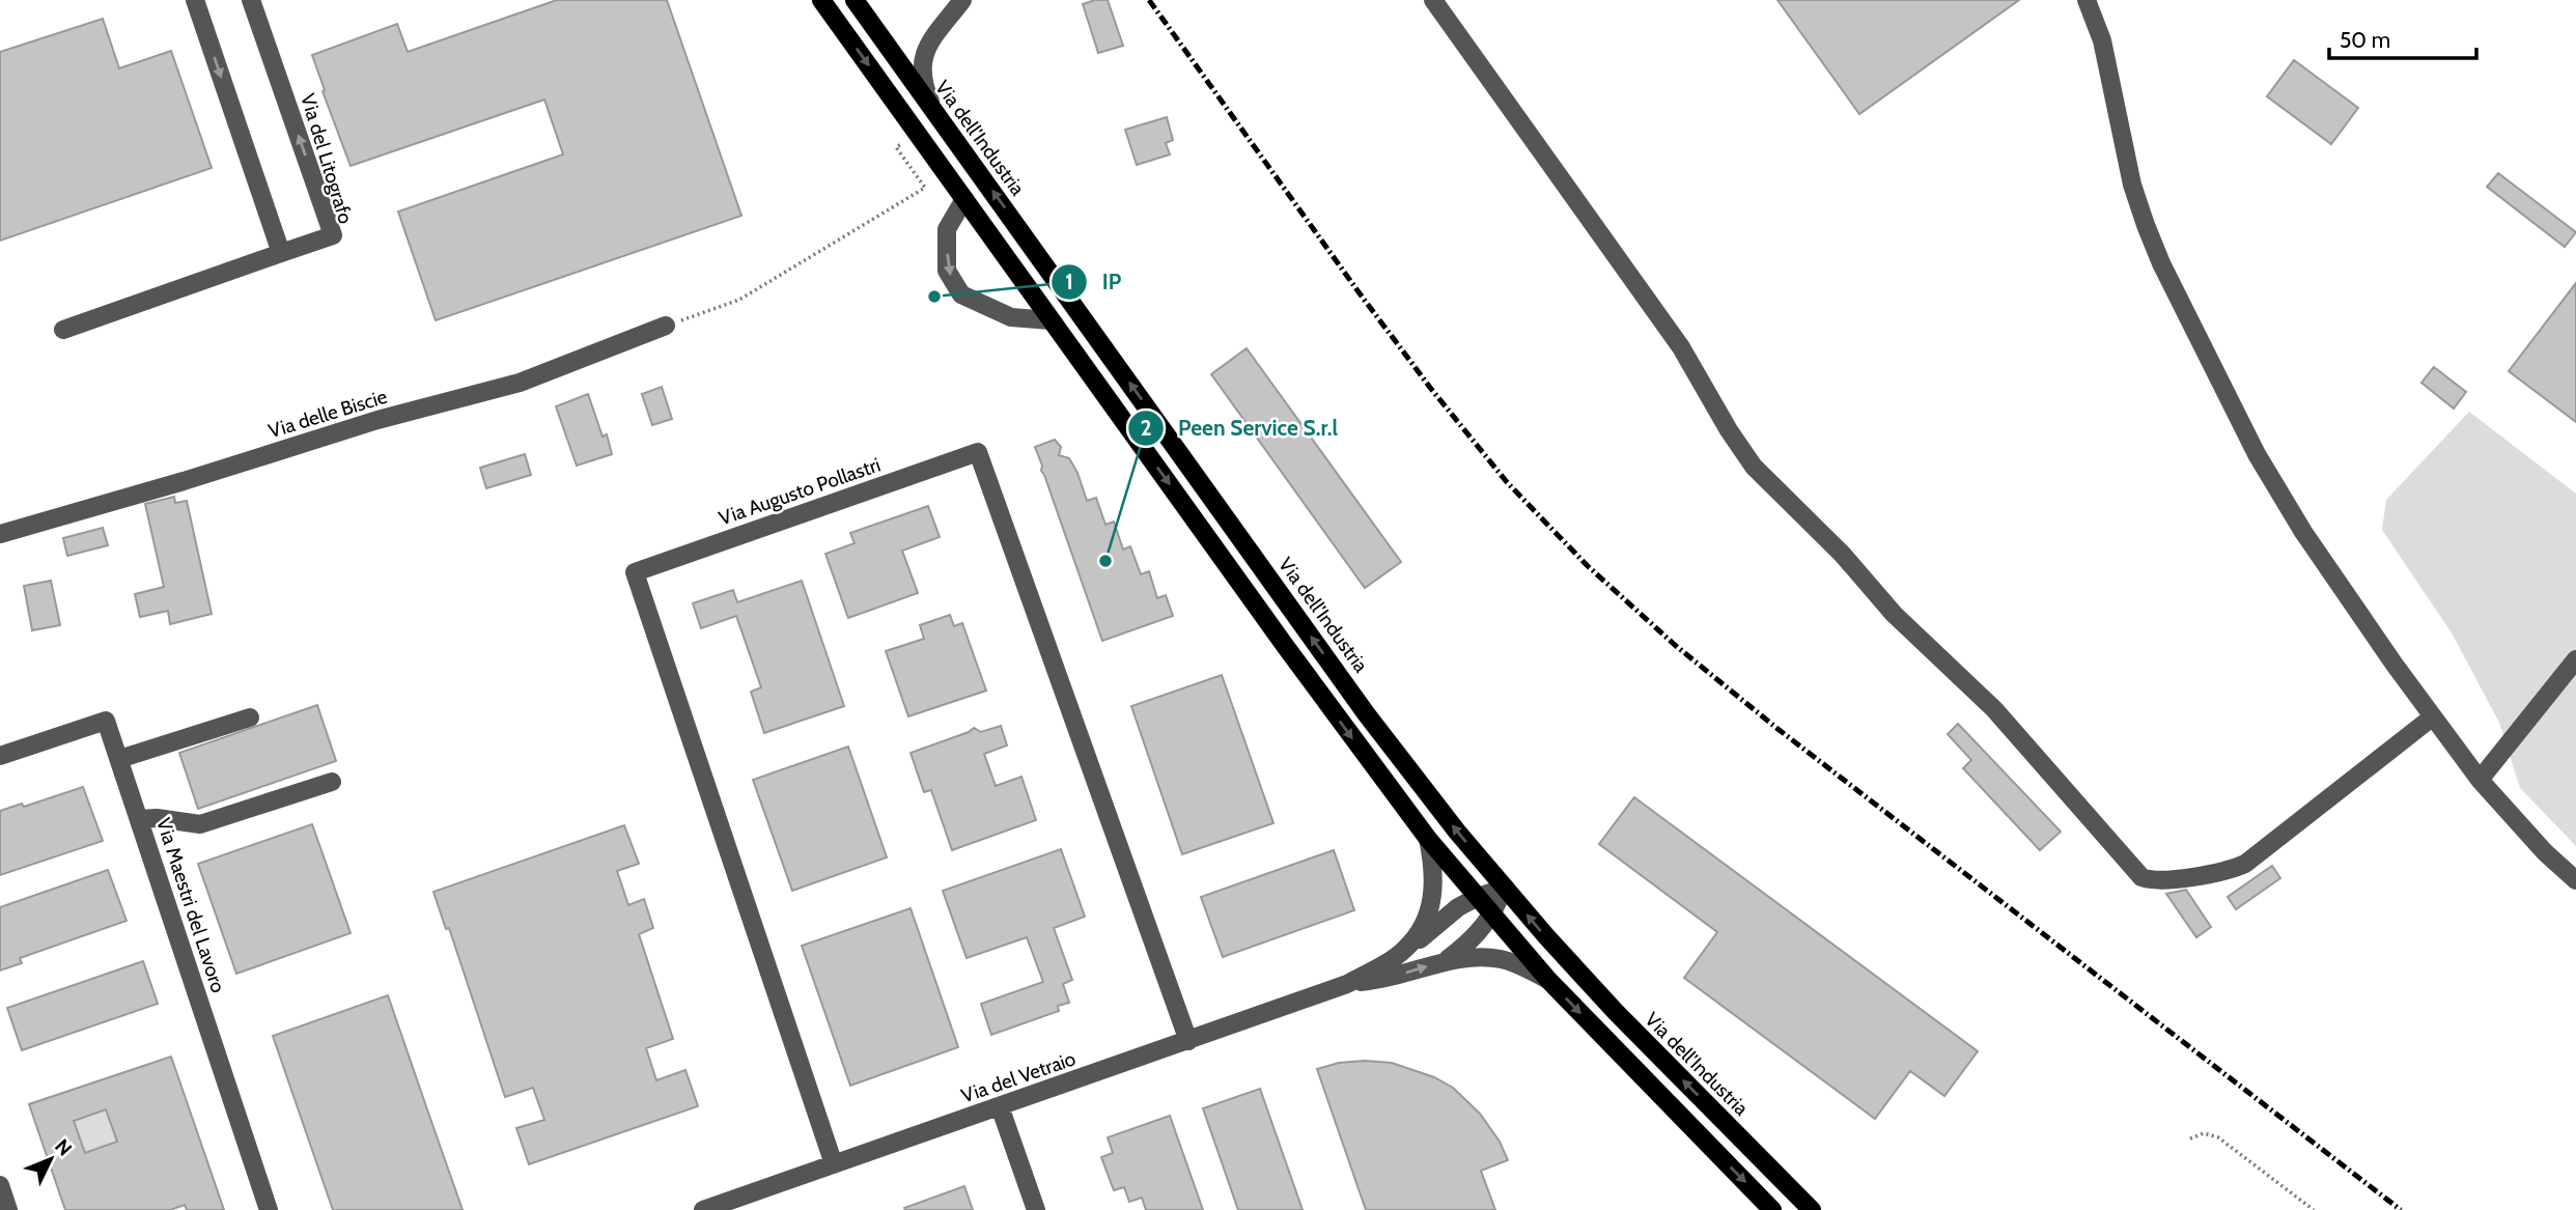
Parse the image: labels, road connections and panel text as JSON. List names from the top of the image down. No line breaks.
{"streets":{"main road":["Via dell'Industria"],"street":["Via del Litografo","Via delle Biscie","Via Augusto Pollastri","Via Maestri del Lavoro","Via del Vetraio"]},"crossings":[["Via dell'Industria","Via del Vetraio"],["Via Augusto Pollastri","Via del Vetraio"]],"places":["IP","Peen Service S.r.l"],"scale_bar":"50 m","north":"top right"}
